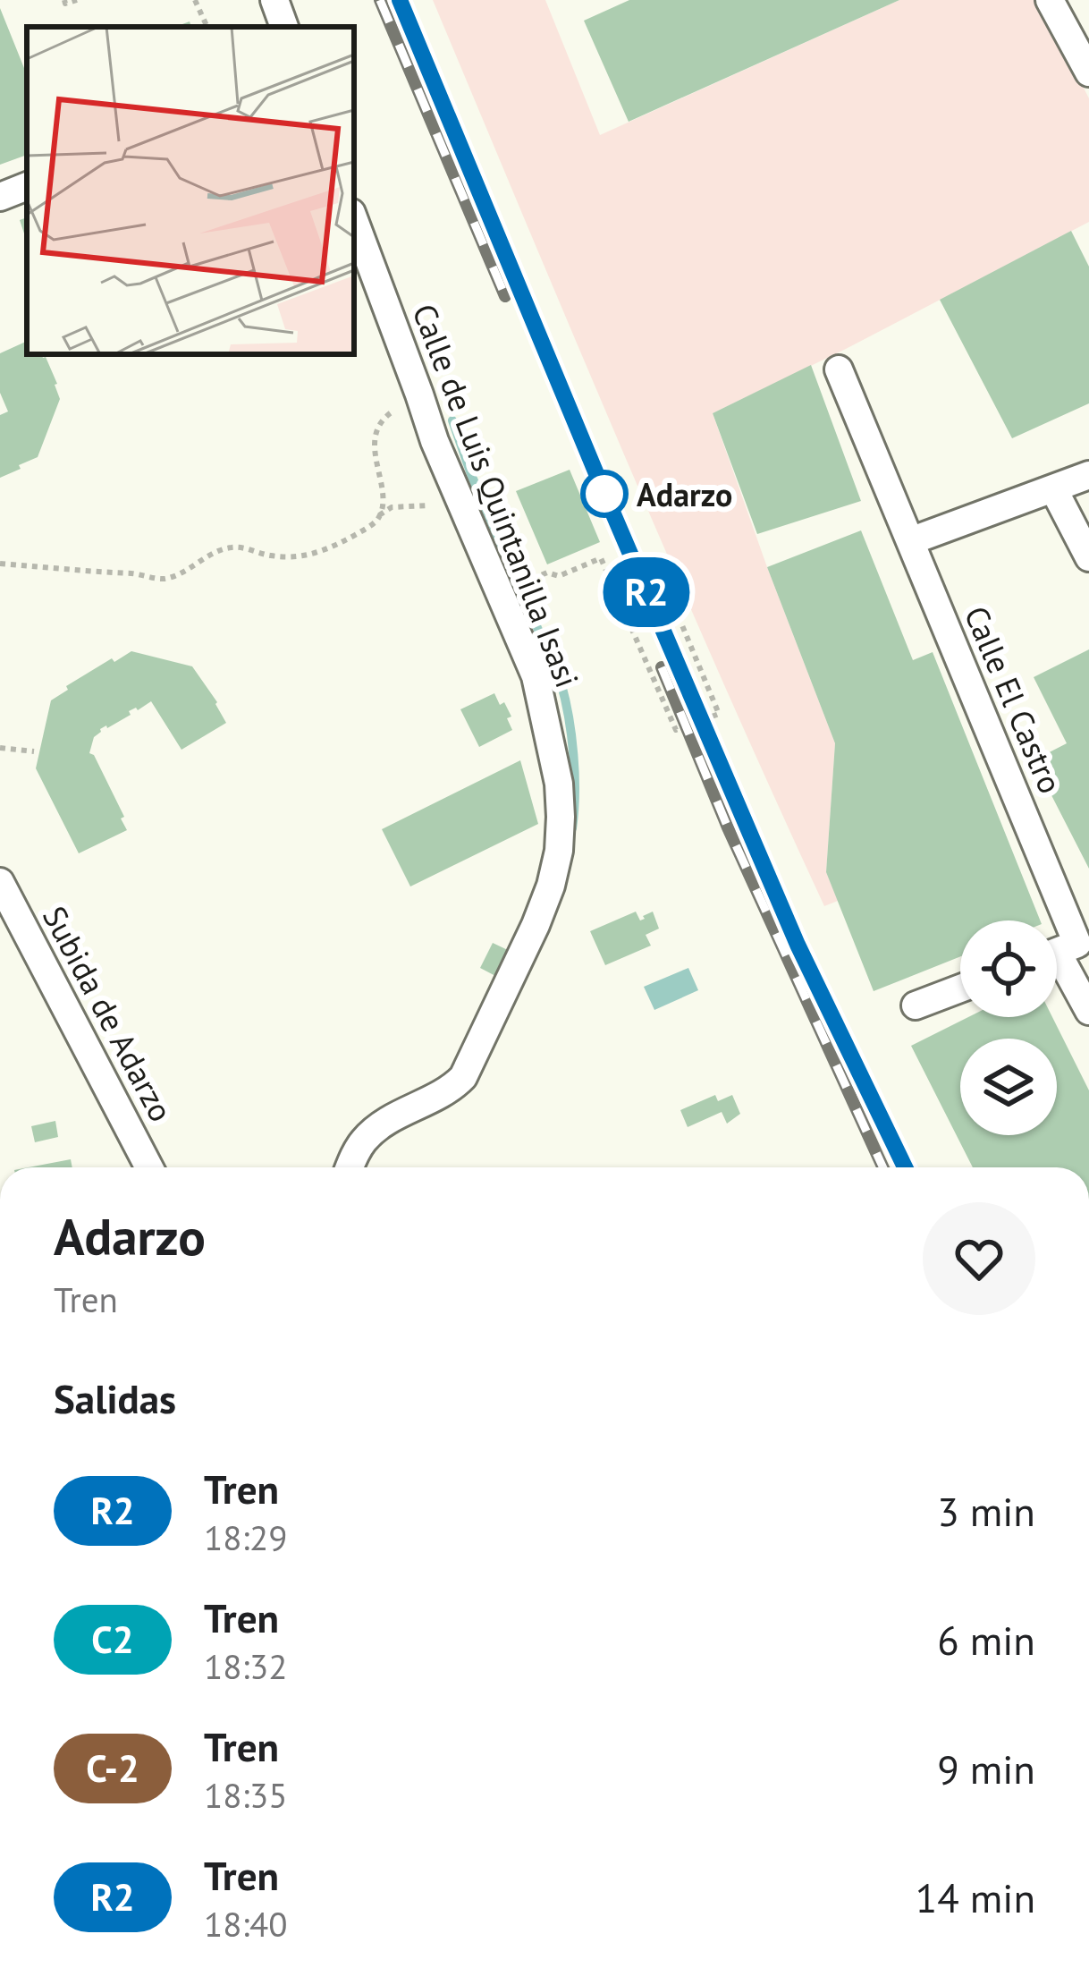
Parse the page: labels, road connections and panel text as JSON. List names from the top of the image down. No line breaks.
{"streets":{"street":["Calle de Luis Quintanilla Isasi","Calle El Castro","Subida de Adarzo"]},"places":["Adarzo"],"page":{"on_map":"R2","heading":[["Adarzo","Tren"],"Salidas"],"list":[{"mark":"R2","name":"Tren","note":"18:29","value":"3 min"},{"mark":"C2","name":"Tren","note":"18:32","value":"6 min"},{"mark":"C-2","name":"Tren","note":"18:35","value":"9 min"},{"mark":"R2","name":"Tren","note":"18:40","value":"14 min"}]}}
